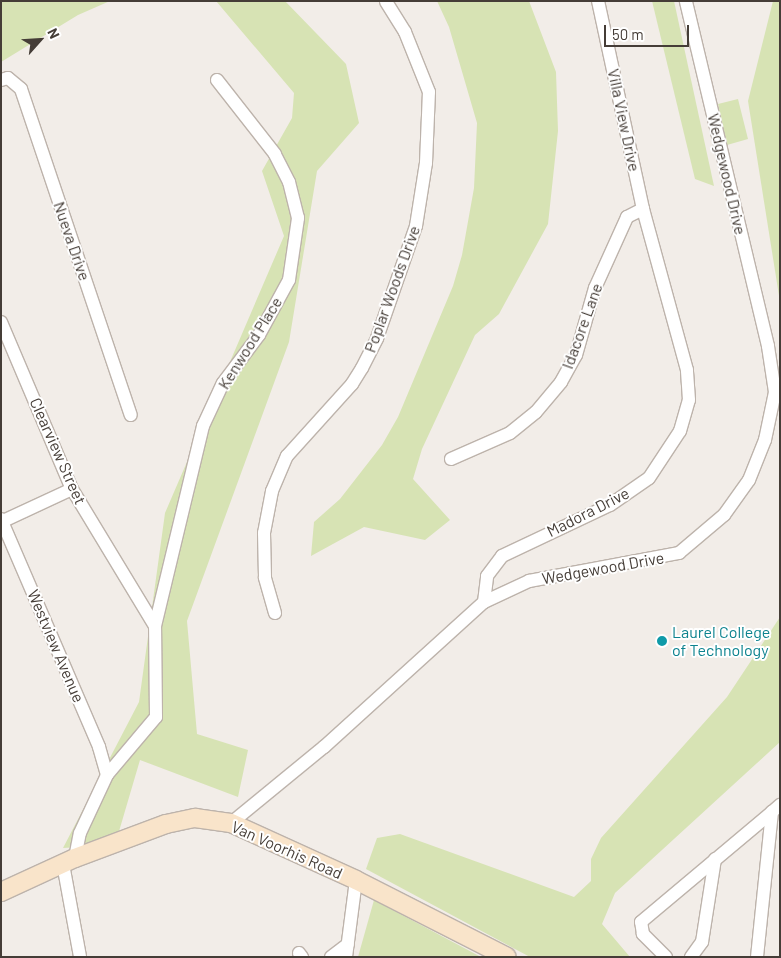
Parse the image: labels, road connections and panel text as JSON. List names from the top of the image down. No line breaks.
{"streets":{"street":["Villa View Drive","Wedgewood Drive","Nueva Drive","Poplar Woods Drive","Idacore Lane","Kenwood Place","Clearview Street","Madora Drive","Westview Avenue","Van Voorhis Road"]},"crossings":[["Villa View Drive","Idacore Lane"],["Villa View Drive","Madora Drive"],["Wedgewood Drive","Madora Drive"],["Wedgewood Drive","Van Voorhis Road"],["Idacore Lane","Madora Drive"],["Kenwood Place","Clearview Street"],["Kenwood Place","Westview Avenue"],["Kenwood Place","Van Voorhis Road"]],"places":["Laurel College of Technology"],"scale_bar":"50 m","north":"top right"}
